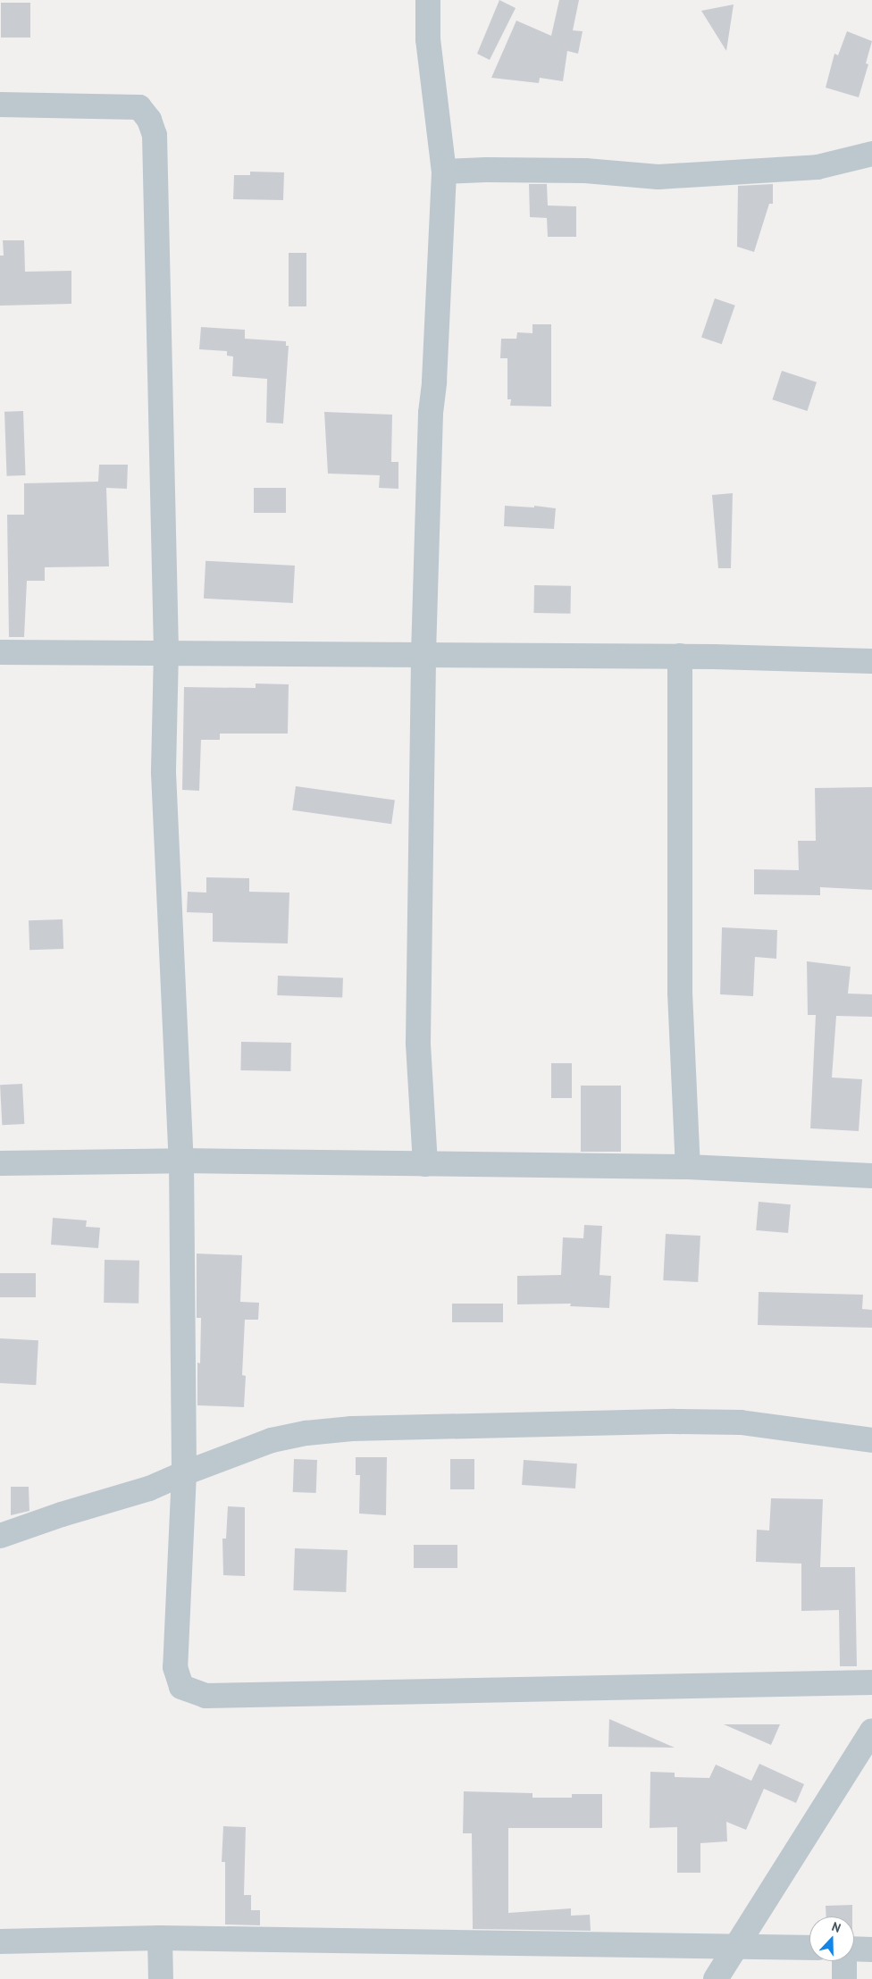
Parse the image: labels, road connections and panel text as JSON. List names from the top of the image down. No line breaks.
{"north":"top"}
